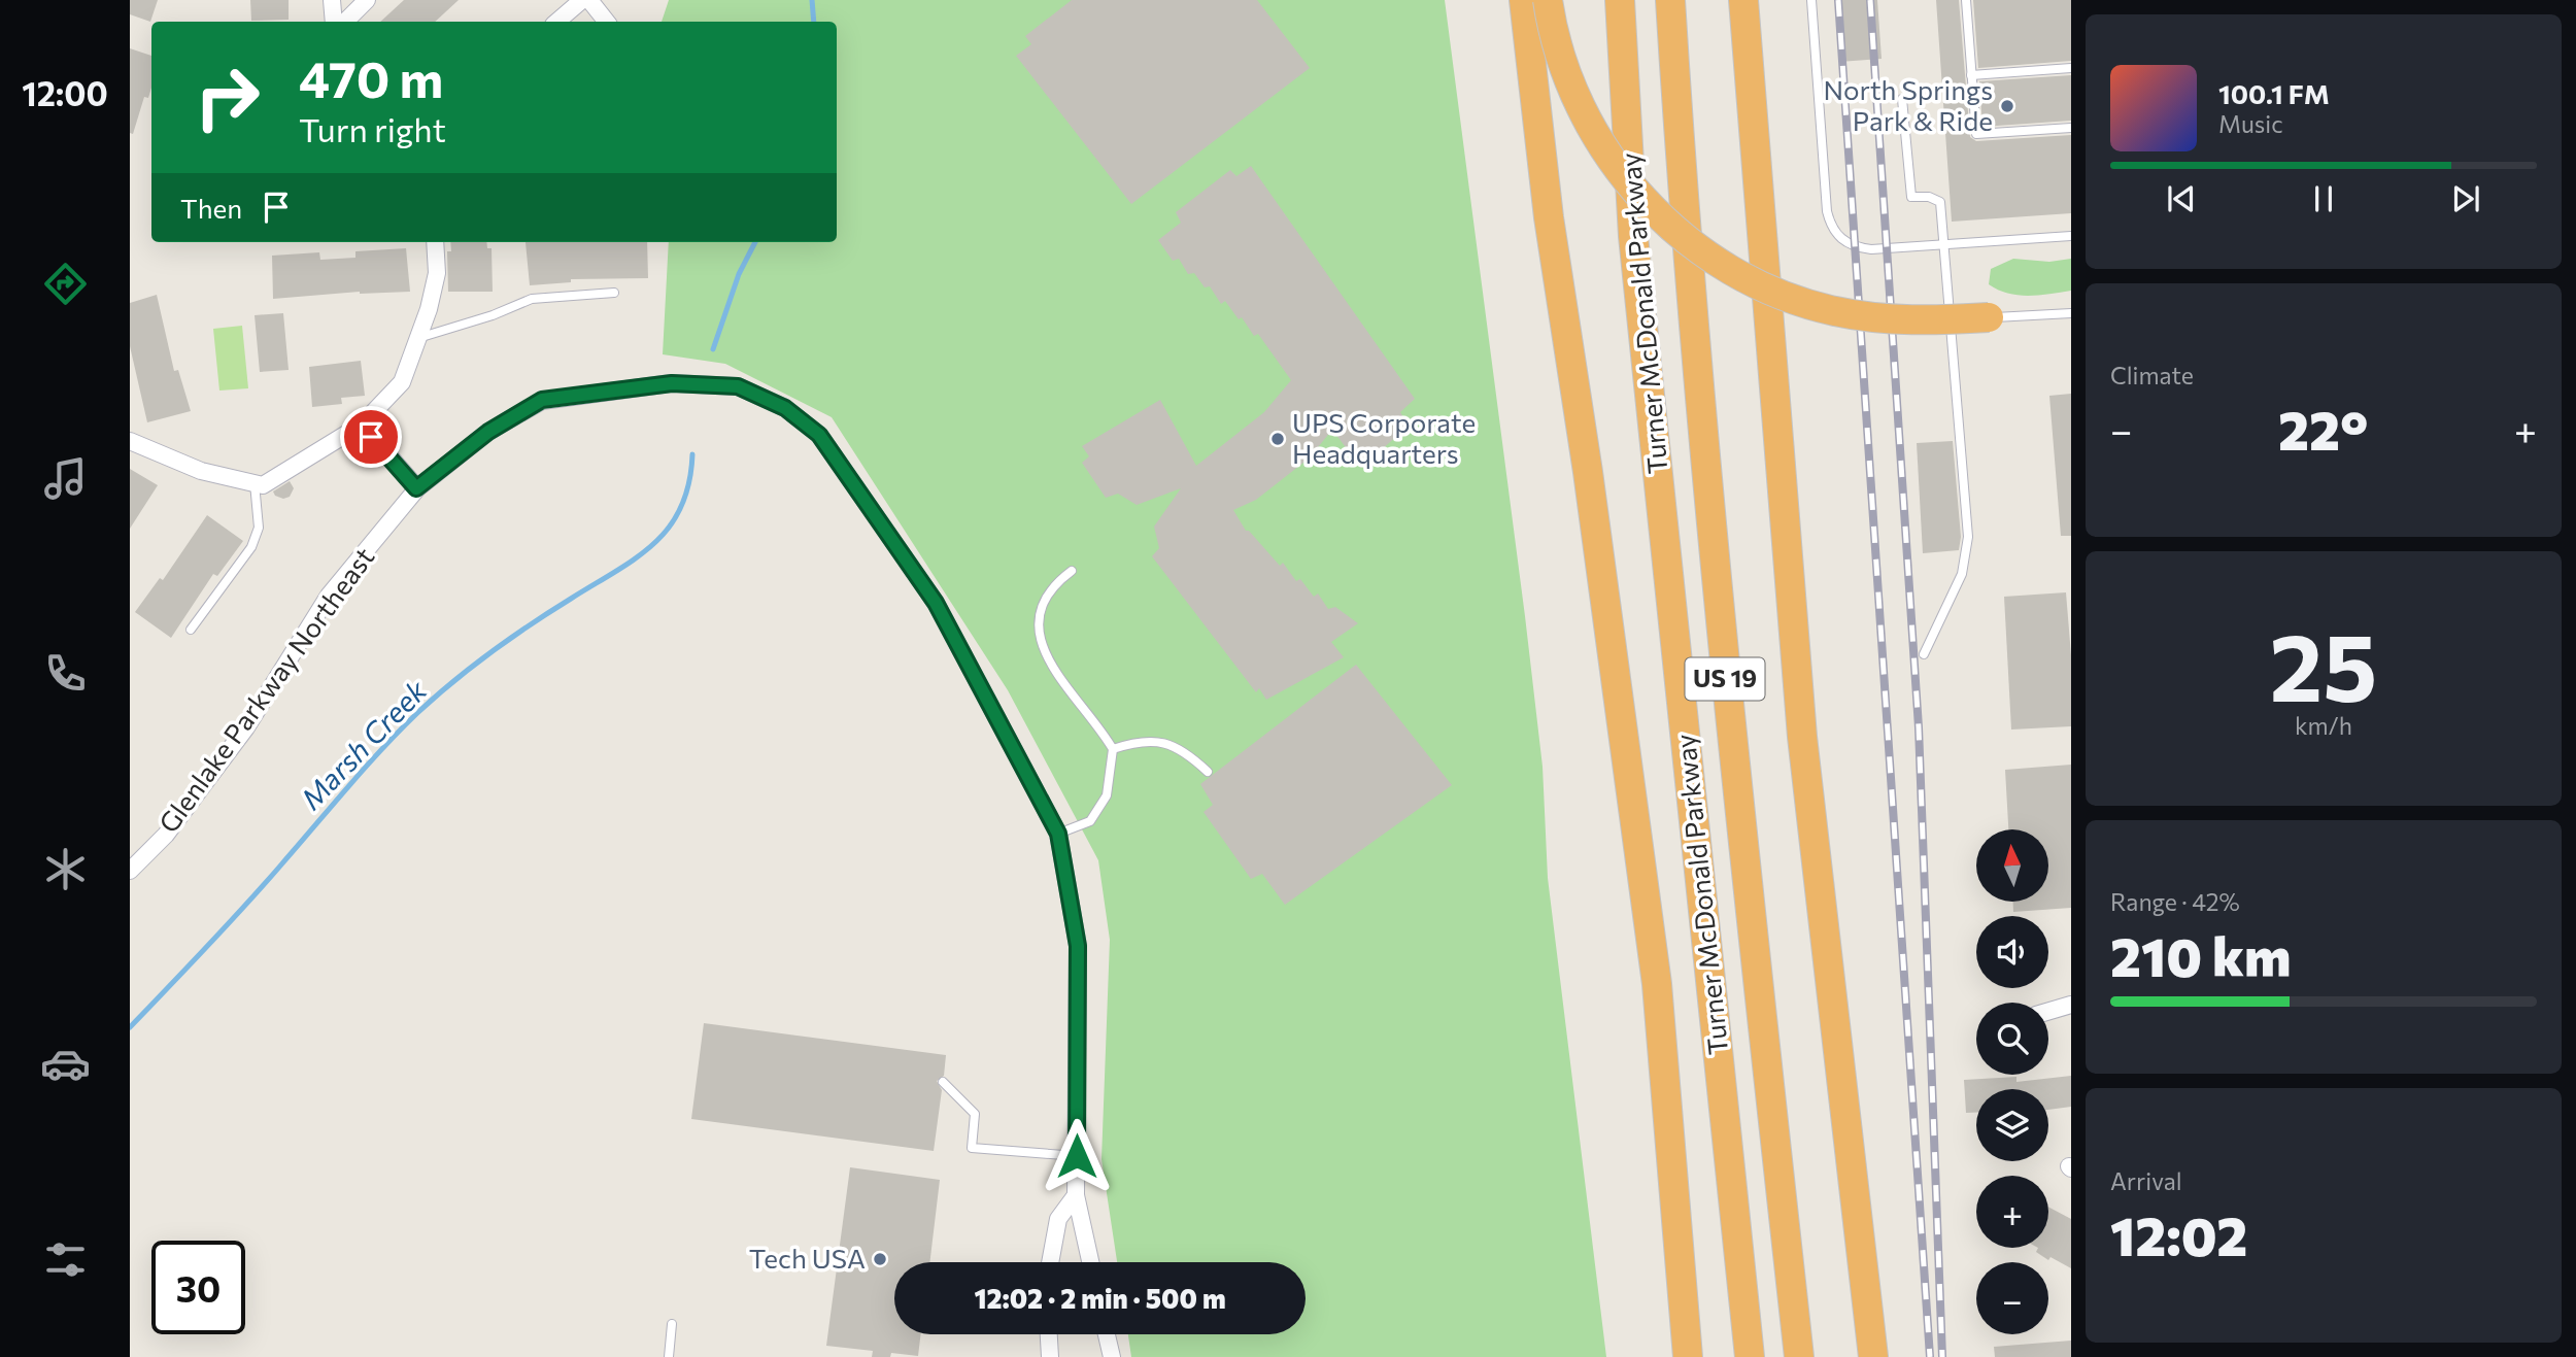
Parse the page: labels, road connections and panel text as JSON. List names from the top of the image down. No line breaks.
{"streets":{"highway":["Turner McDonald Parkway","US 19"],"street":["Glenlake Parkway Northeast"]},"water":["Marsh Creek"],"places":["North Springs Park & Ride","UPS Corporate Headquarters","Tech USA"],"north":"top","page":{"tabs":"12:00","turn":["470 m","Turn right"],"song":["100.1 FM","Music"],"then":"Then","tile":["Climate",["25","km/h"],["Range · 42%","210 km"],["Arrival","12:02"]],"heat":["−","22°","+"],"map_buttons":["+","−"],"limit":"30","trip":"12:02 · 2 min · 500 m"}}
